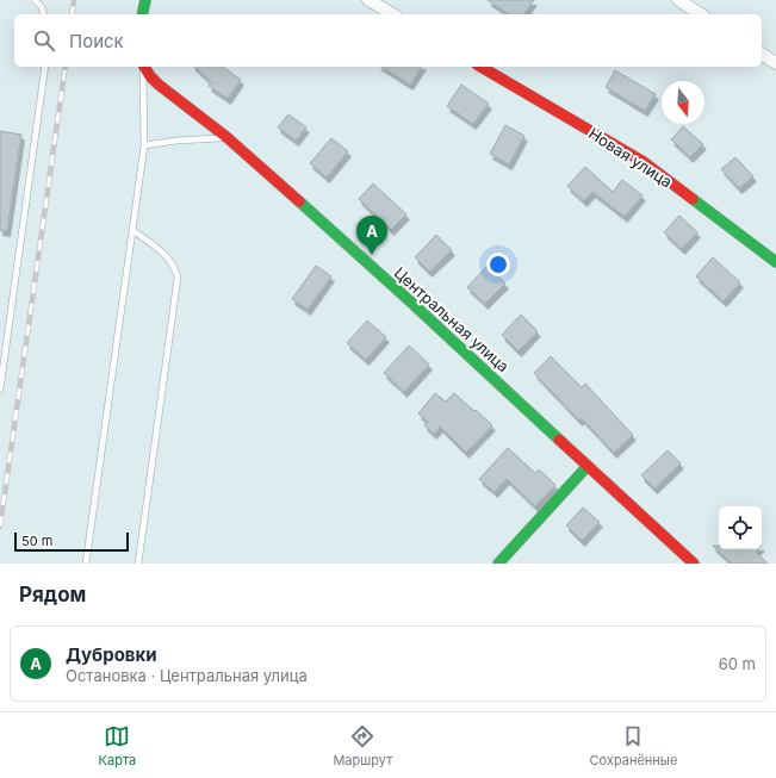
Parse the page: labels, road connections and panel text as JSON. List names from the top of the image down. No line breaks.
{"streets":{"street":["Новая улица","Центральная улица"]},"scale_bar":"50 m","north":"bottom","page":{"search":"Поиск","pins":"A","scale":"50 m","heading":"Рядом","list":[{"mark":"A","name":"Дубровки","note":"Остановка · Центральная улица","value":"60 m"}],"nav":["Карта","Маршрут","Сохранённые"]}}
